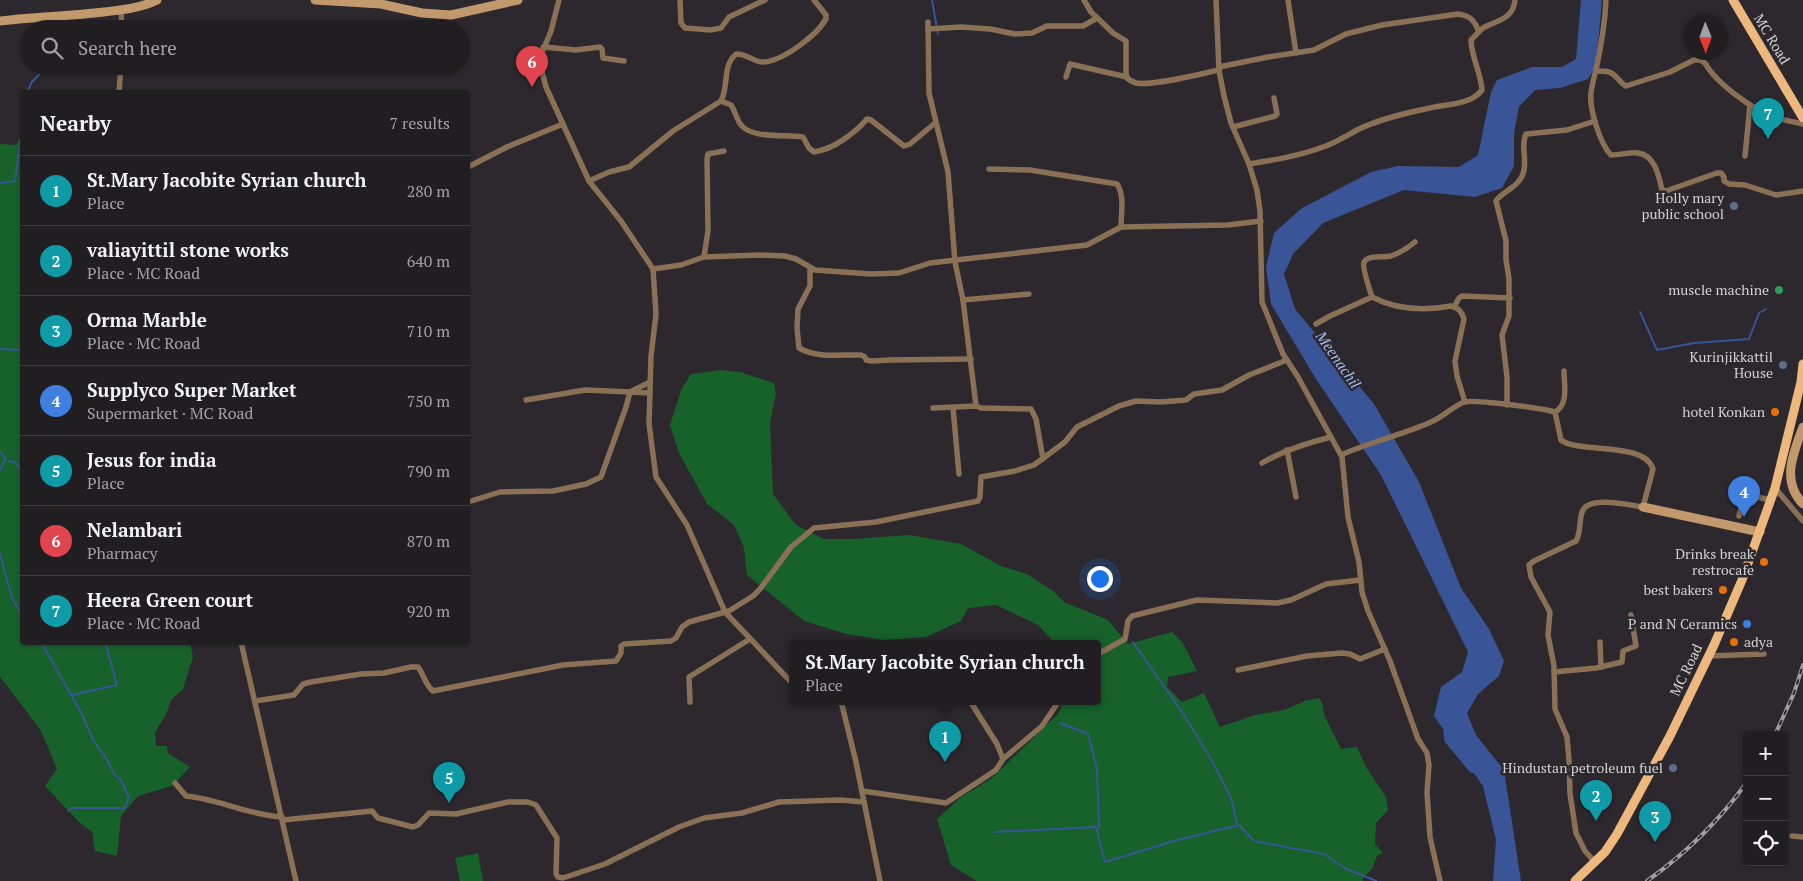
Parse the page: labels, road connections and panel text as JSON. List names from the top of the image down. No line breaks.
{"streets":{"main road":["MC Road"]},"water":["Meenachil"],"places":["Holly mary public school","muscle machine","Kurinjikkattil House","hotel Konkan","Drinks break restrocafe","best bakers","P and N Ceramics","adya","Hindustan petroleum fuel"],"north":"bottom","page":{"search":"Search here","pins":["6","7","4","1","5","2","3"],"heading":["Nearby","7 results"],"list":[{"mark":"1","name":"St.Mary Jacobite Syrian church","note":"Place","value":"280 m"},{"mark":"2","name":"valiayittil stone works","note":"Place · MC Road","value":"640 m"},{"mark":"3","name":"Orma Marble","note":"Place · MC Road","value":"710 m"},{"mark":"4","name":"Supplyco Super Market","note":"Supermarket · MC Road","value":"750 m"},{"mark":"5","name":"Jesus for india","note":"Place","value":"790 m"},{"mark":"6","name":"Nelambari","note":"Pharmacy","value":"870 m"},{"mark":"7","name":"Heera Green court","note":"Place · MC Road","value":"920 m"}],"popup":["St.Mary Jacobite Syrian church","Place"],"map_buttons":["+","−"]}}
